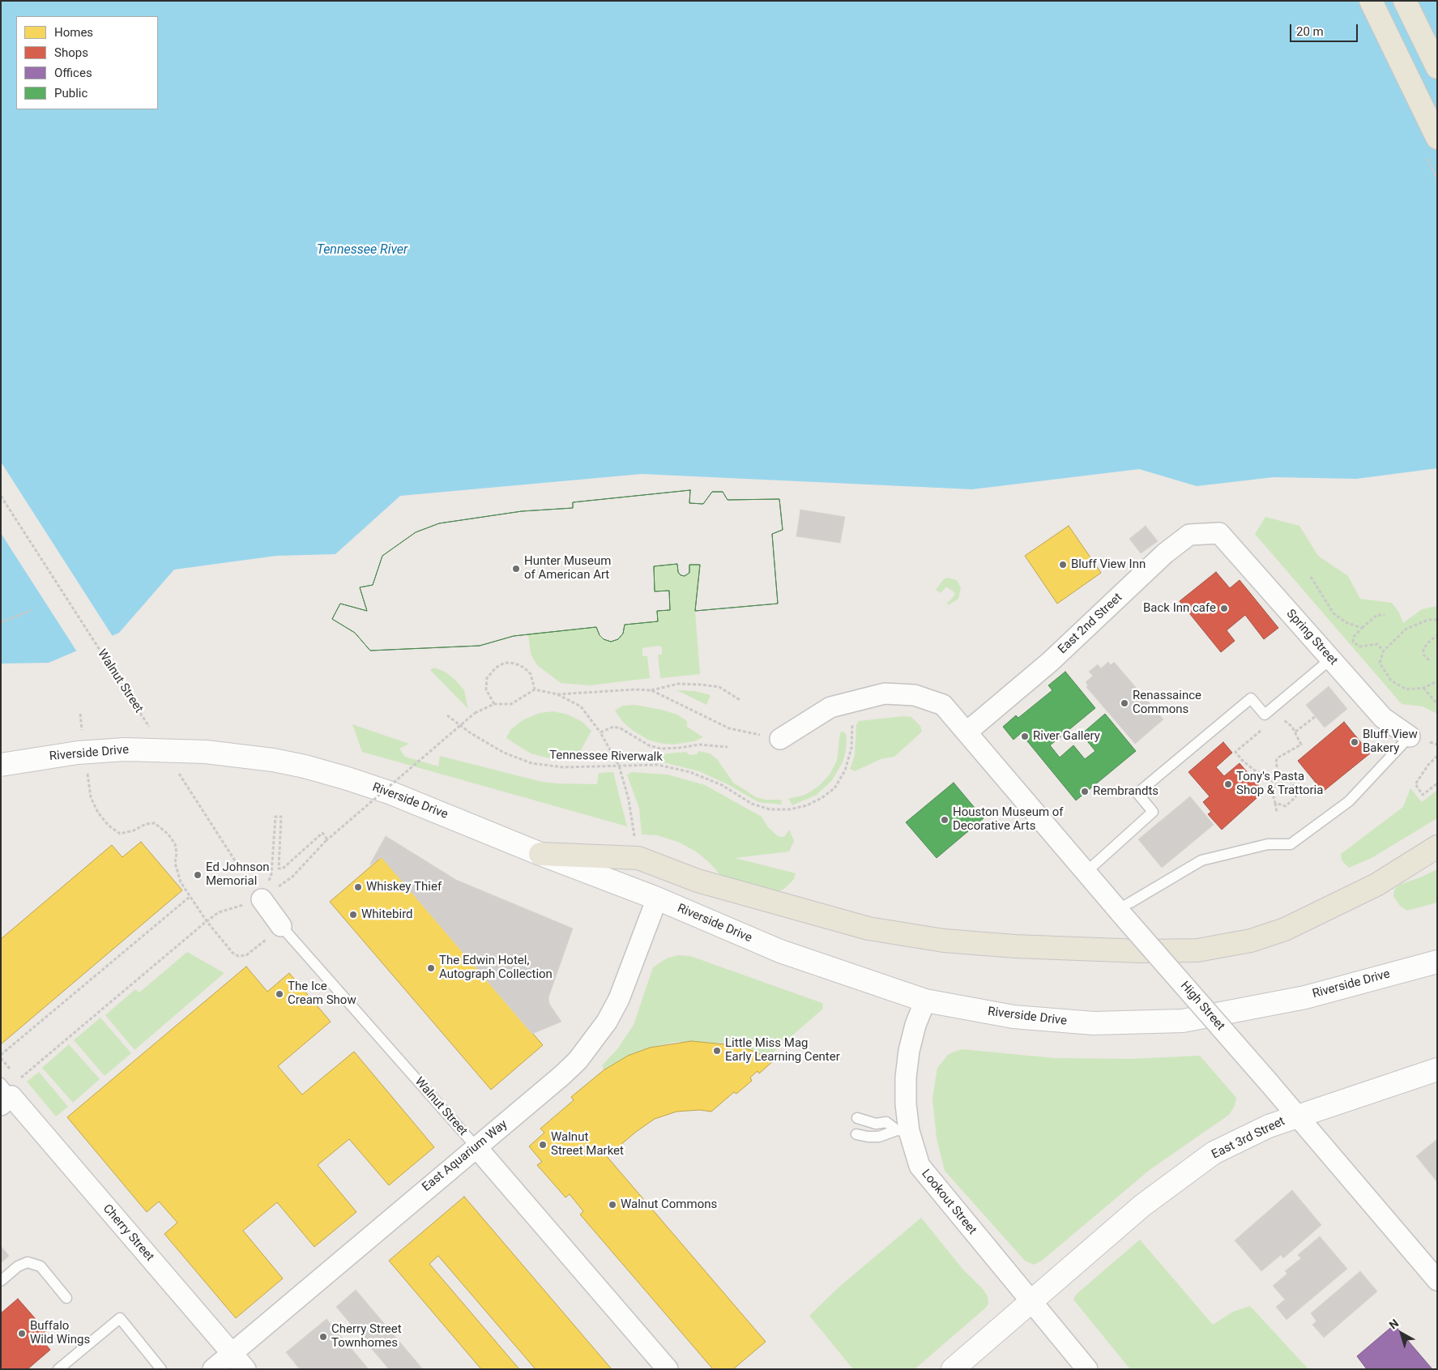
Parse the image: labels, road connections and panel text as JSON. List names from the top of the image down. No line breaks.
{"streets":{"main road":["Riverside Drive","East 3rd Street"],"street":["East 2nd Street","Spring Street","Walnut Street","High Street","East Aquarium Way","Lookout Street","Cherry Street"],"path":["Tennessee Riverwalk"]},"crossings":[["East 2nd Street","Spring Street"],["East 2nd Street","High Street"],["Walnut Street","East Aquarium Way"],["Riverside Drive","East Aquarium Way"],["Riverside Drive","Lookout Street"],["High Street","East 3rd Street"],["East 3rd Street","Lookout Street"],["East Aquarium Way","Cherry Street"]],"water":["Tennessee River"],"places":["Bluff View Inn","Hunter Museum of American Art","Back Inn cafe","Renassaince Commons","River Gallery","Bluff View Bakery","Tony's Pasta Shop & Trattoria","Rembrandts","Houston Museum of Decorative Arts","Ed Johnson Memorial","Whiskey Thief","Whitebird","The Edwin Hotel, Autograph Collection","The Ice Cream Show","Little Miss Mag Early Learning Center","Walnut Street Market","Walnut Commons","Buffalo Wild Wings","Cherry Street Townhomes"],"legend":["Homes","Shops","Offices","Public"],"scale_bar":"20 m","north":"top left"}
